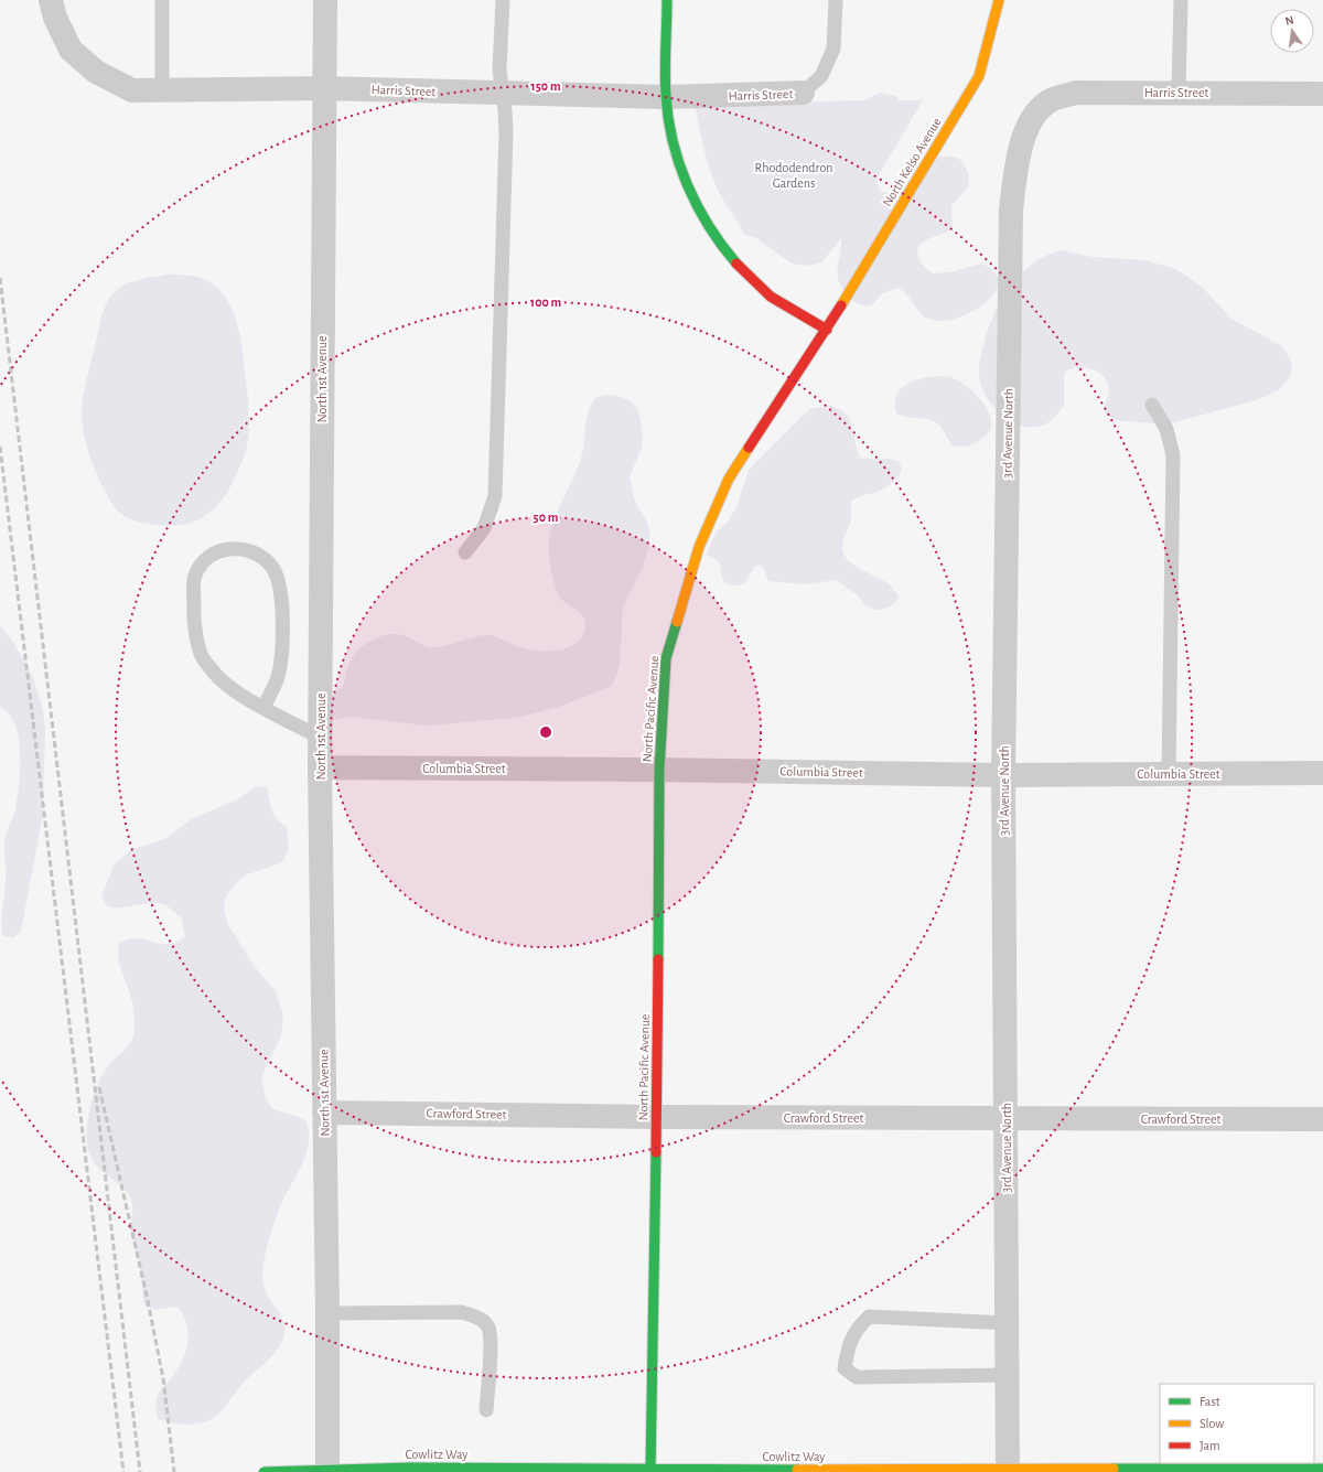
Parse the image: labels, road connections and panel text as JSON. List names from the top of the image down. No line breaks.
{"streets":{"street":["Harris Street","North Kelso Avenue","North 1st Avenue","3rd Avenue North","North Pacific Avenue","Columbia Street","Crawford Street","Cowlitz Way"]},"crossings":[["Harris Street","North 1st Avenue"],["Harris Street","3rd Avenue North"],["North Kelso Avenue","North Pacific Avenue"],["North 1st Avenue","Columbia Street"],["North 1st Avenue","Crawford Street"],["3rd Avenue North","Columbia Street"],["3rd Avenue North","Crawford Street"],["3rd Avenue North","Cowlitz Way"],["North Pacific Avenue","Columbia Street"],["North Pacific Avenue","Crawford Street"],["North Pacific Avenue","Cowlitz Way"]],"parks":["Rhododendron Gardens"],"legend":["Fast","Slow","Jam"],"north":"top","rings":["150 m","100 m","50 m"]}
